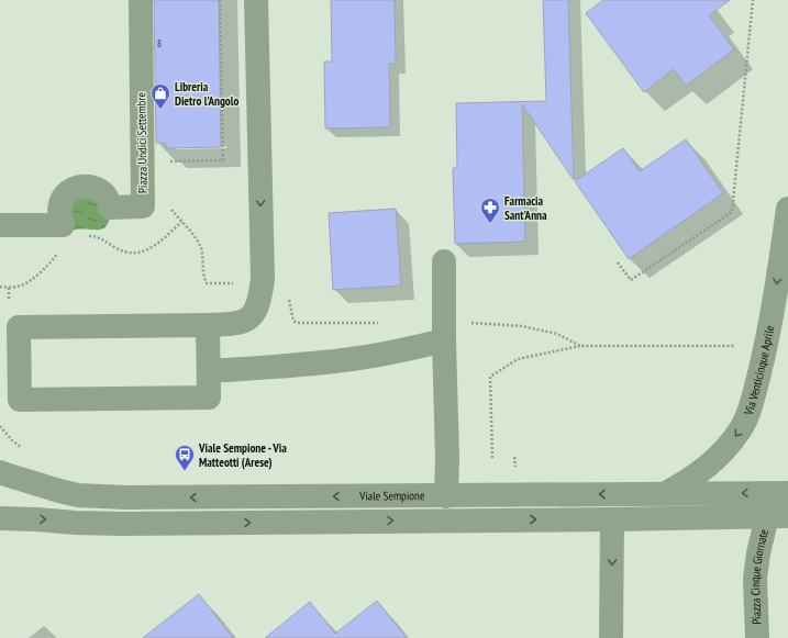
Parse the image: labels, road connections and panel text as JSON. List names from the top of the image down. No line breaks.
{"streets":{"street":["Piazza Undici Settembre","Via Venticinque Aprile","Viale Sempione","Piazza Cinque Giornate"]},"crossings":[["Via Venticinque Aprile","Viale Sempione"],["Viale Sempione","Piazza Cinque Giornate"]],"one_way":["Via Venticinque Aprile"],"places":{"shop":["Libreria Dietro l'Angolo"],"pharmacy":["Farmacia Sant'Anna"],"bus stop":["Viale Sempione - Via Matteotti (Arese)"]},"house_numbers":["8"]}
